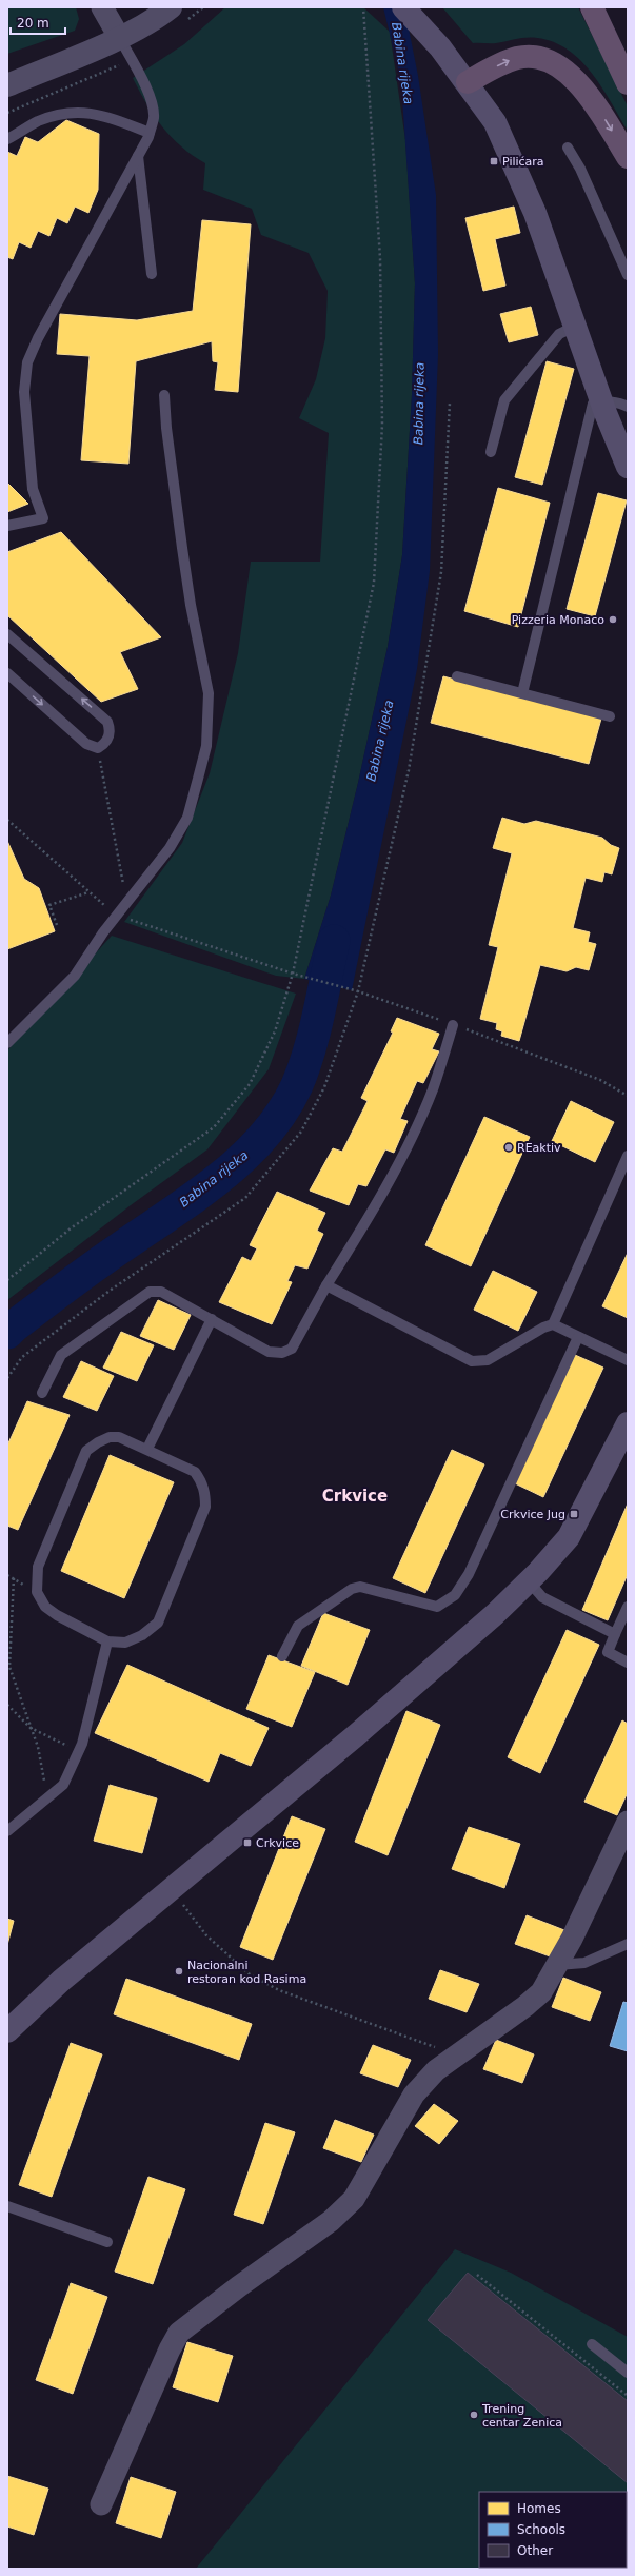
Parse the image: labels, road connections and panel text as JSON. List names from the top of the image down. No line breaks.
{"districts":["Crkvice"],"water":["Babina rijeka"],"places":{"transit":["Pilićara","Crkvice Jug","Crkvice"],"other":["Pizzeria Monaco","REaktiv","Nacionalni restoran kod Rasima","Trening centar Zenica"]},"legend":["Homes","Schools","Other"],"scale_bar":"20 m"}
